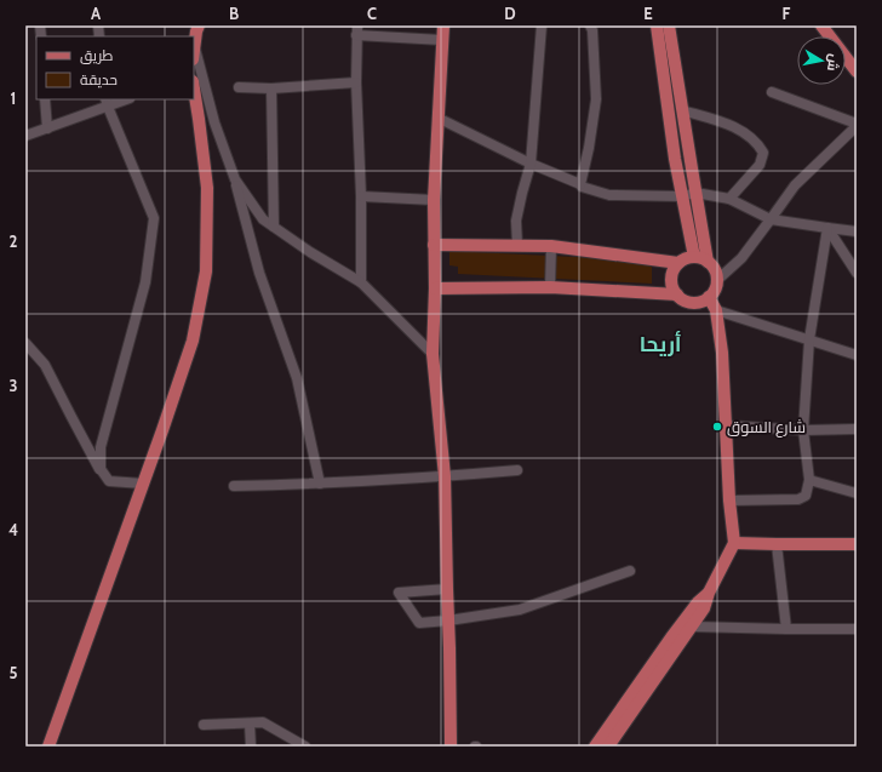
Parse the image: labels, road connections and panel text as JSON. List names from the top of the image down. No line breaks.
{"districts":["أريحا"],"places":["شارع السوق"],"legend":["طريق","حديقة"],"north":"right","grid":{"columns":["A","B","C","D","E","F"],"rows":["1","2","3","4","5"]}}
